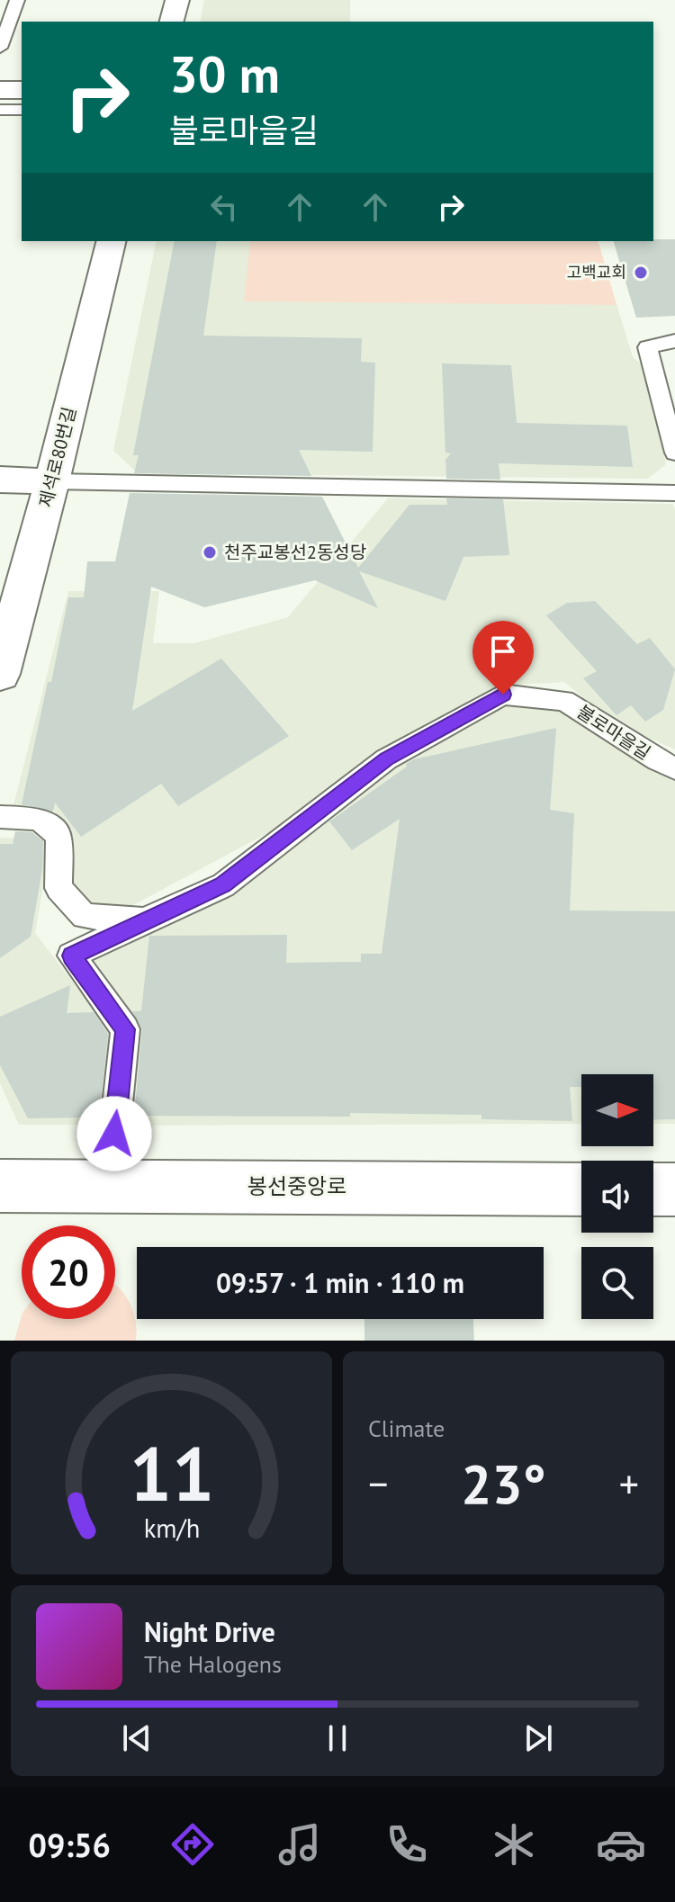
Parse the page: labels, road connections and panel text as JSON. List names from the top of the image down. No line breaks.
{"streets":{"street":["제석로80번길","봉선중앙로"],"lane":["불로마을길"]},"crossings":[["불로마을길","봉선중앙로"]],"places":["고백교회","천주교봉선2동성당"],"north":"right","page":{"turn":["30 m","불로마을길"],"limit":"20","trip":"09:57 · 1 min · 110 m","tile":"Climate","heat":["−","23°","+"],"song":["Night Drive","The Halogens"],"tabs":"09:56","gauge":["11","km/h"]}}
